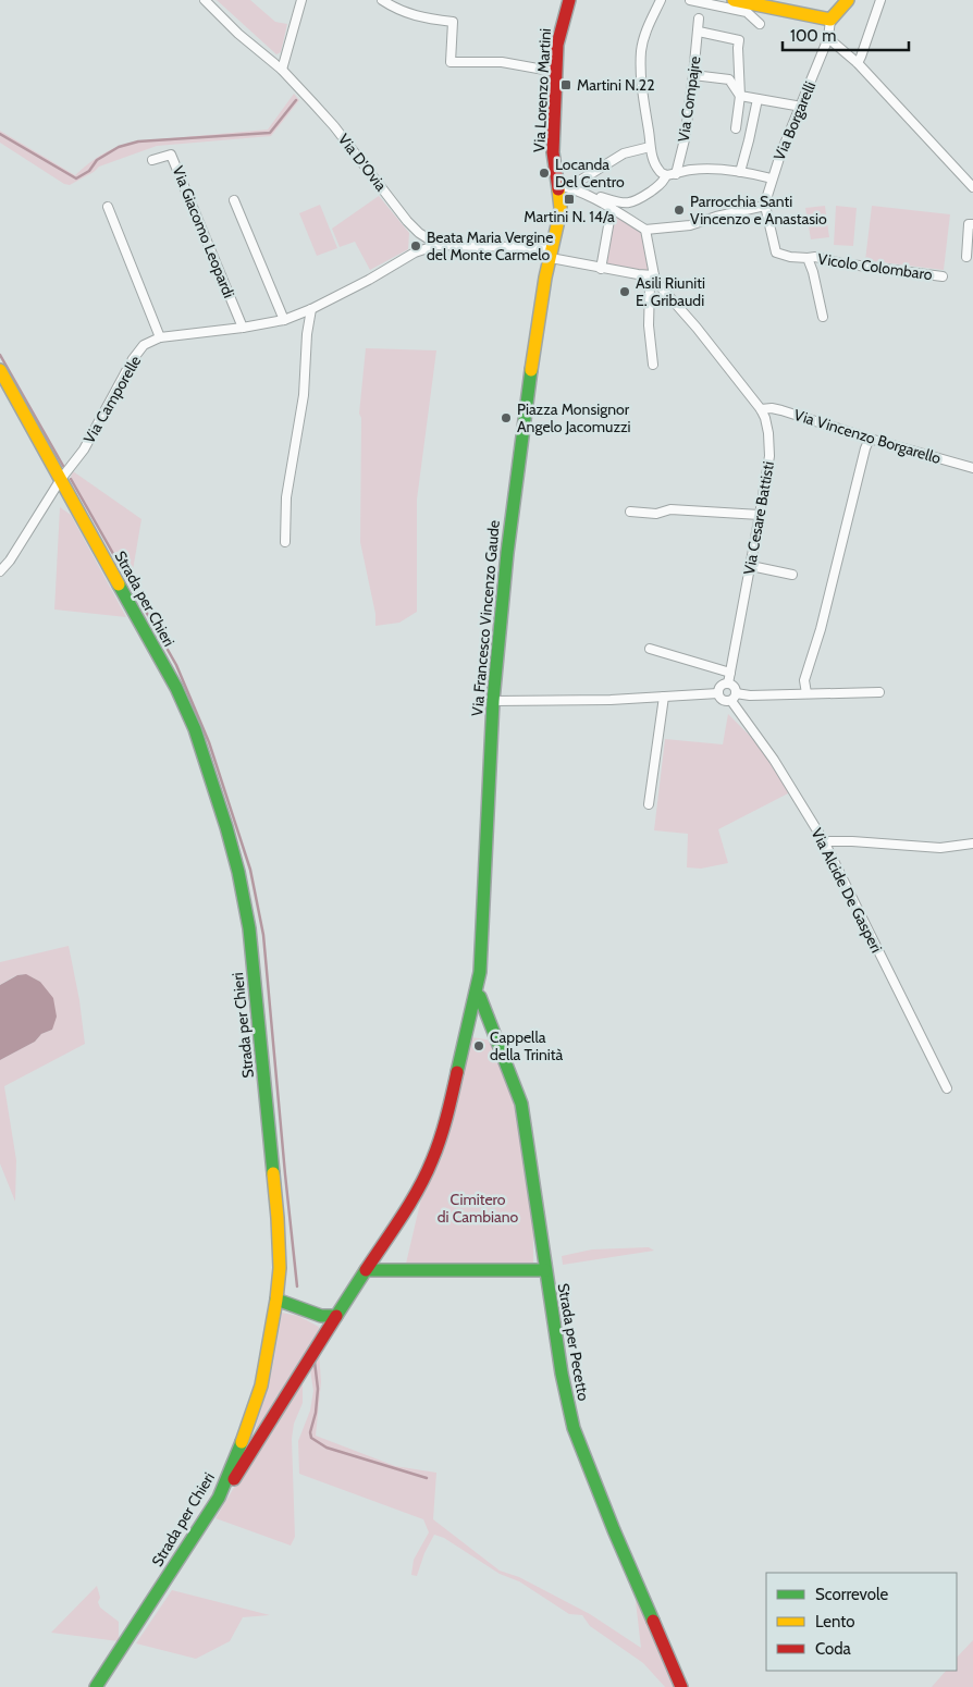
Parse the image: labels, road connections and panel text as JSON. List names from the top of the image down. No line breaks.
{"streets":{"street":["Via Lorenzo Martini","Via Compajre","Via Borgarelli","Via D'Ovia","Via Giacomo Leopardi","Vicolo Colombaro","Via Camporelle","Via Vincenzo Borgarello","Via Cesare Battisti","Strada per Chieri","Via Francesco Vincenzo Gaude","Via Alcide De Gasperi","Strada per Pecetto"]},"crossings":[["Via Lorenzo Martini","Via Francesco Vincenzo Gaude"],["Via Borgarelli","Vicolo Colombaro"],["Via D'Ovia","Via Camporelle"],["Via Giacomo Leopardi","Via Camporelle"],["Via Camporelle","Strada per Chieri"],["Via Vincenzo Borgarello","Via Cesare Battisti"],["Via Cesare Battisti","Via Alcide De Gasperi"],["Strada per Chieri","Via Francesco Vincenzo Gaude"],["Via Francesco Vincenzo Gaude","Strada per Pecetto"]],"parks":["Cimitero di Cambiano"],"places":{"transit":["Martini N.22","Martini N. 14/a"],"other":["Locanda Del Centro","Parrocchia Santi Vincenzo e Anastasio","Beata Maria Vergine del Monte Carmelo","Asili Riuniti E. Gribaudi","Piazza Monsignor Angelo Jacomuzzi","Cappella della Trinità"]},"legend":["Scorrevole","Lento","Coda"],"scale_bar":"100 m"}
